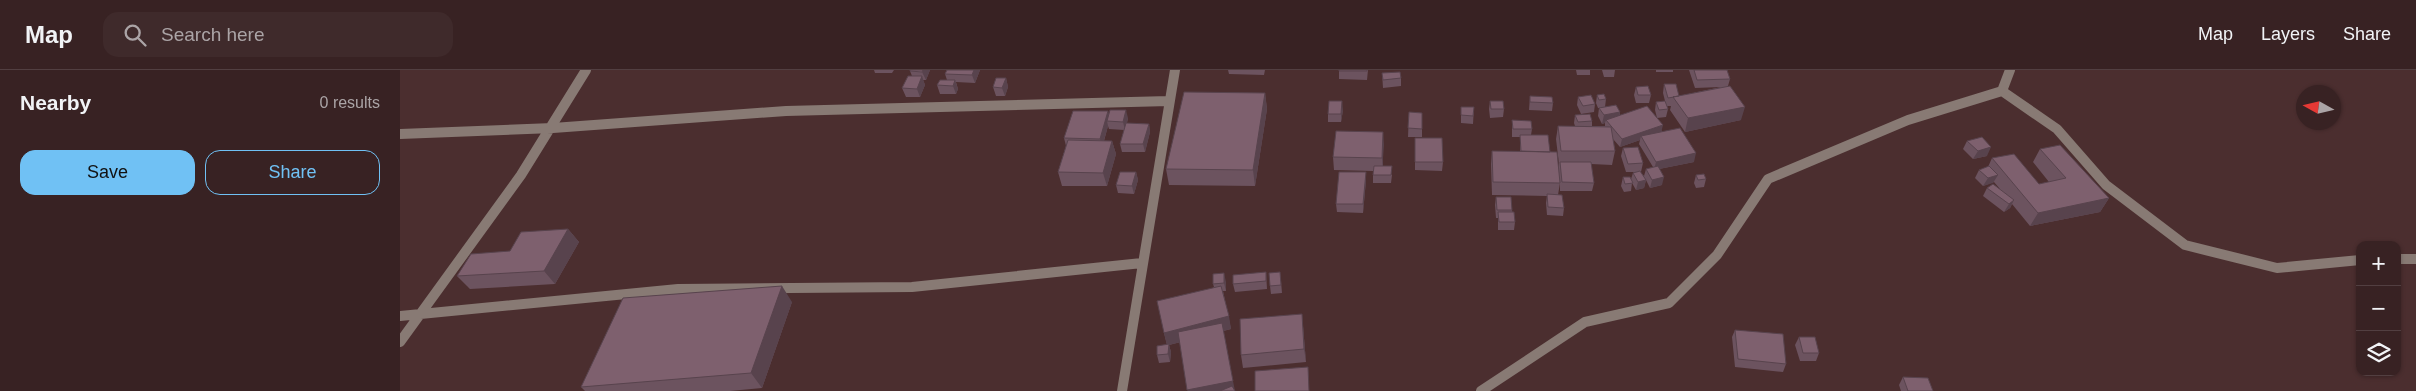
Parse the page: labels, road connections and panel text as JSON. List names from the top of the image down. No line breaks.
{"north":"left","page":{"header":"Map","search":"Search here","nav":["Map","Layers","Share"],"heading":["Nearby","0 results"],"buttons":["Save","Share"],"map_buttons":["+","−"]}}
